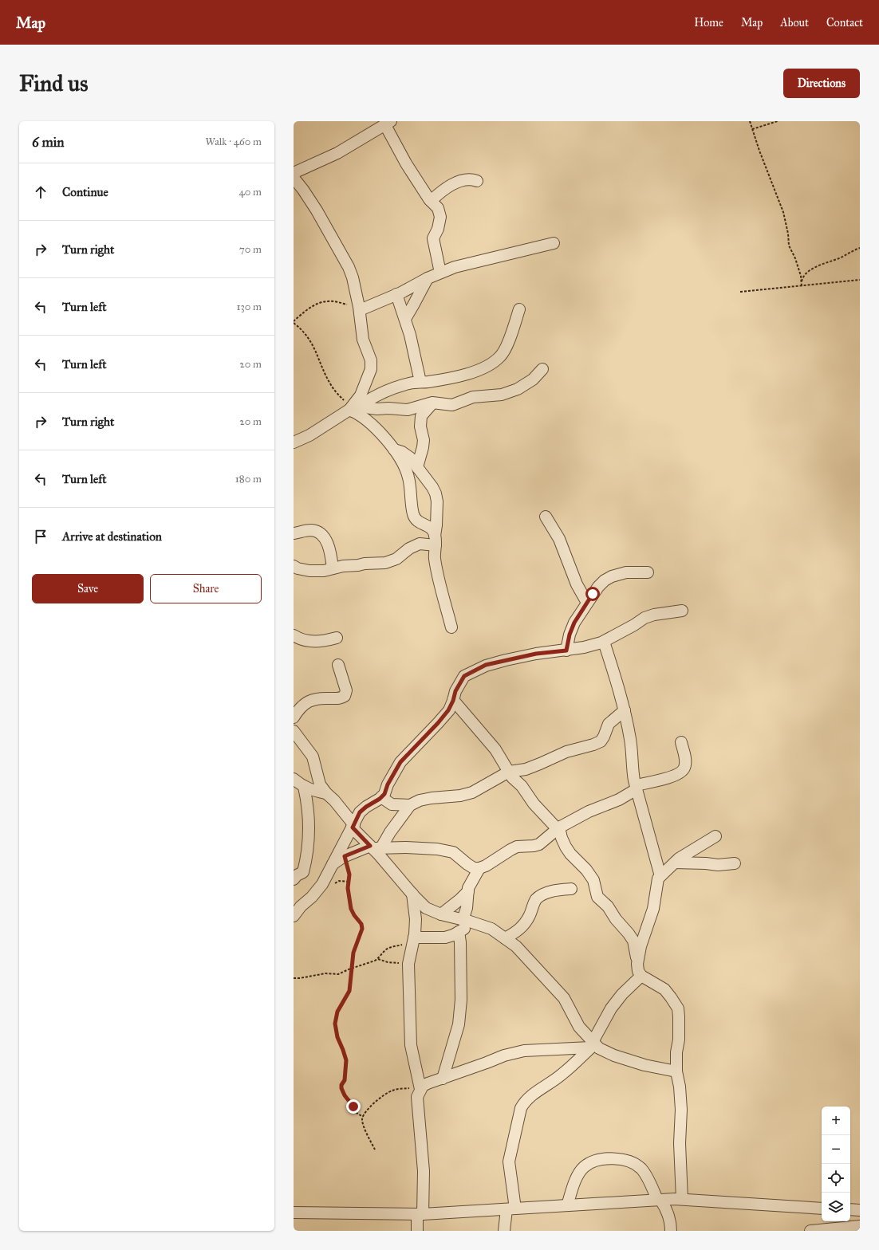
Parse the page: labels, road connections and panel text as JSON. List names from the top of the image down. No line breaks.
{"page":{"header":"Map","nav":["Home","Map","About","Contact"],"buttons":["Directions",["Save","Share"]],"title":"Find us","heading":["6 min","Walk · 460 m"],"list":[["Continue","40 m"],["Turn right","70 m"],["Turn left","130 m"],["Turn left","20 m"],["Turn right","20 m"],["Turn left","180 m"],"Arrive at destination"],"map_buttons":["+","−"]}}
